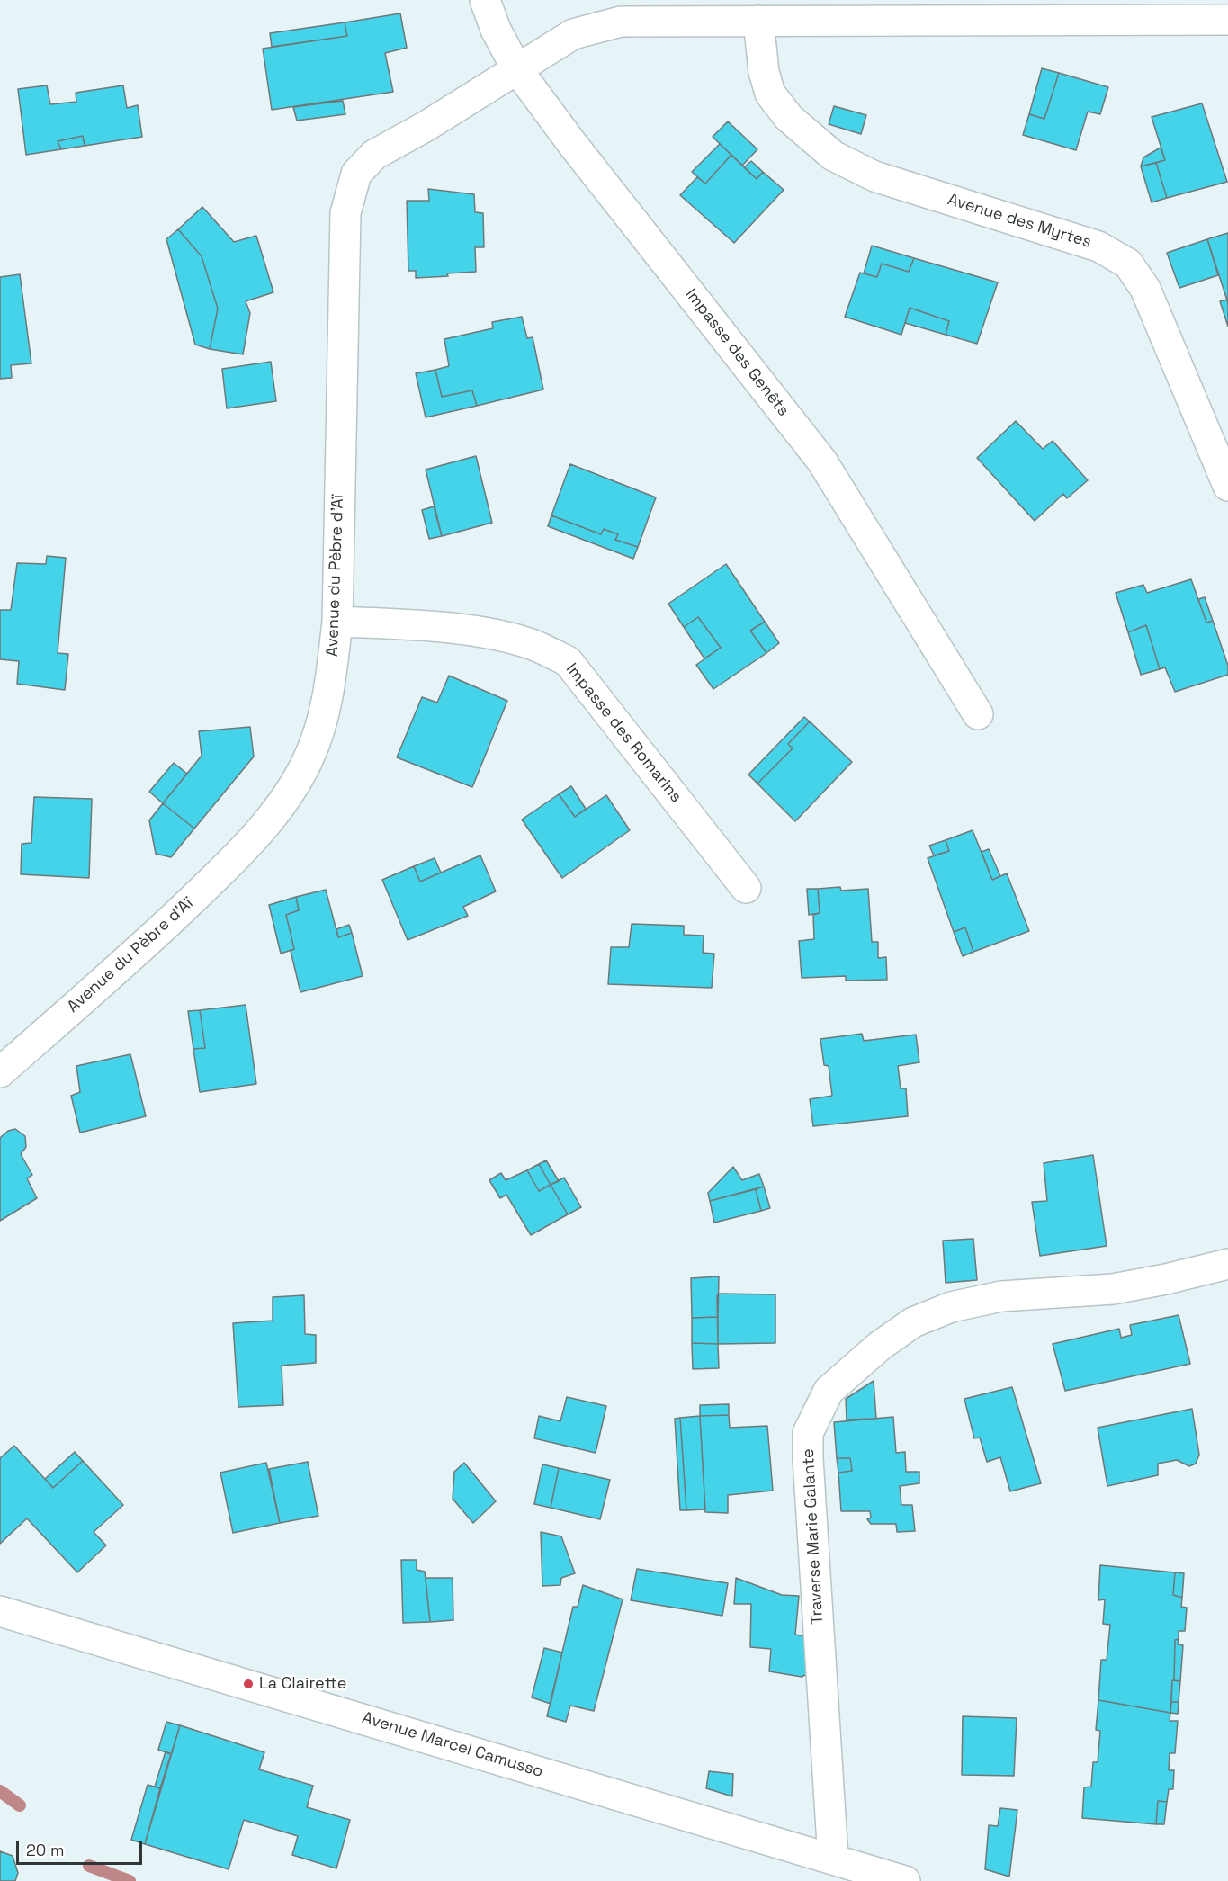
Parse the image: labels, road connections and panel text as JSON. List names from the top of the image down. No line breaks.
{"streets":{"street":["Avenue des Myrtes","Impasse des Genêts","Avenue du Pèbre d'Aï","Impasse des Romarins","Traverse Marie Galante","Avenue Marcel Camusso"]},"crossings":[["Impasse des Genêts","Avenue du Pèbre d'Aï"],["Avenue du Pèbre d'Aï","Impasse des Romarins"],["Traverse Marie Galante","Avenue Marcel Camusso"]],"places":["La Clairette"],"scale_bar":"20 m"}
